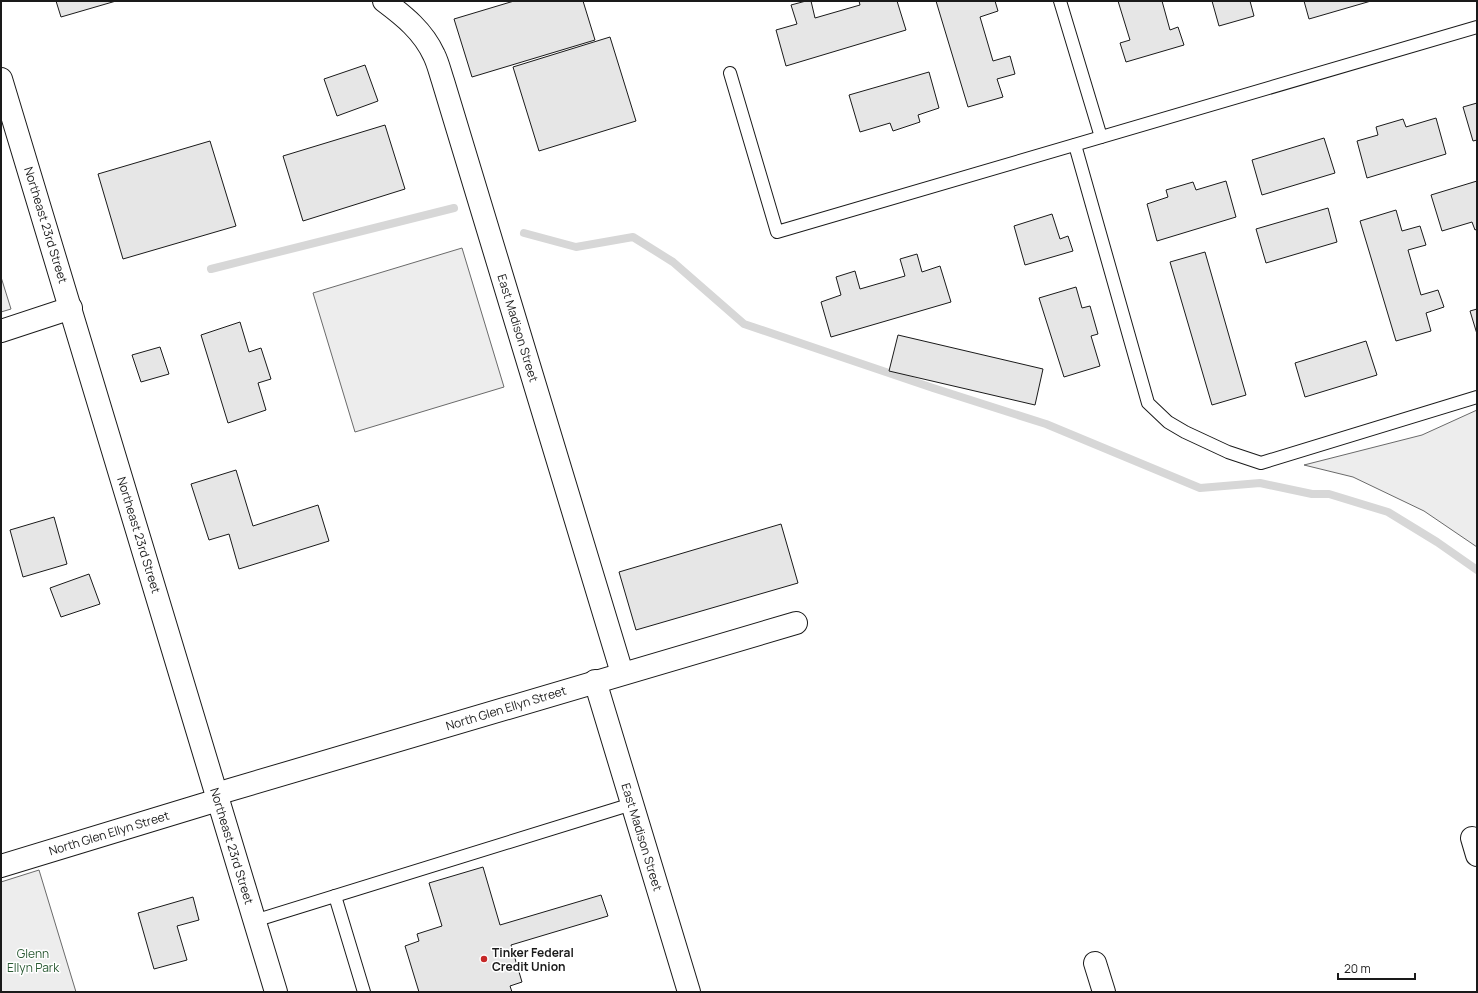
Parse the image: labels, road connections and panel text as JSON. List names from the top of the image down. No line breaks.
{"streets":{"street":["Northeast 23rd Street","East Madison Street","North Glen Ellyn Street"]},"crossings":[["Northeast 23rd Street","North Glen Ellyn Street"],["East Madison Street","North Glen Ellyn Street"]],"parks":["Glenn Ellyn Park"],"places":["Tinker Federal Credit Union"],"scale_bar":"20 m"}
